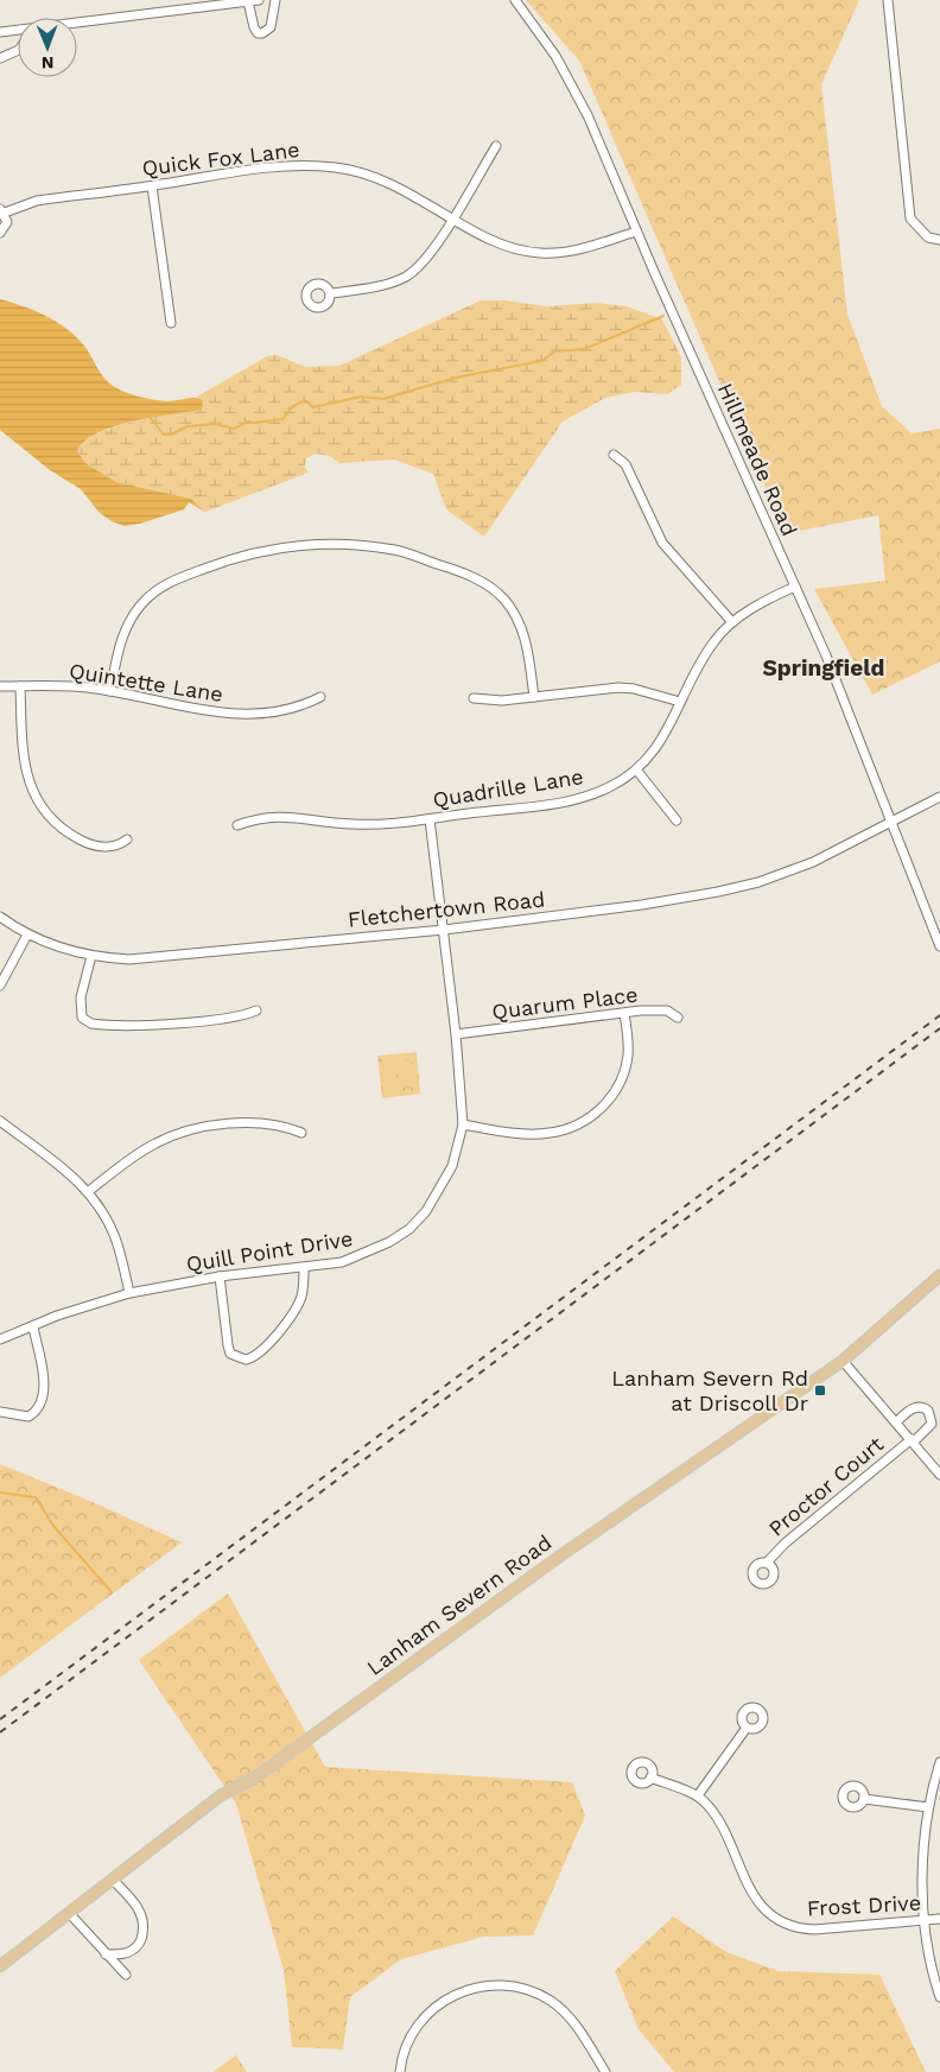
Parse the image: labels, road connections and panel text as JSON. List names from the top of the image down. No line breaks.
{"streets":{"main road":["Lanham Severn Road"],"street":["Quick Fox Lane","Hillmeade Road","Quintette Lane","Quadrille Lane","Fletchertown Road","Quarum Place","Quill Point Drive","Proctor Court","Frost Drive"]},"crossings":[["Quick Fox Lane","Hillmeade Road"],["Hillmeade Road","Quadrille Lane"],["Hillmeade Road","Fletchertown Road"],["Quadrille Lane","Quill Point Drive"],["Fletchertown Road","Quill Point Drive"],["Quarum Place","Quill Point Drive"]],"districts":["Springfield"],"places":{"transit":["Lanham Severn Rd at Driscoll Dr"]},"north":"bottom"}
